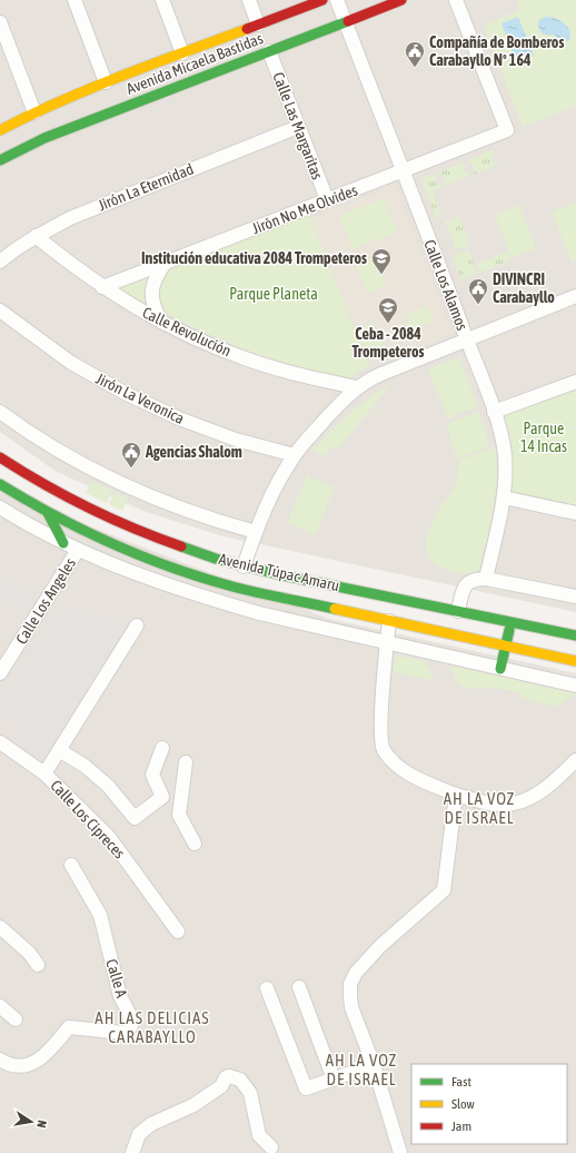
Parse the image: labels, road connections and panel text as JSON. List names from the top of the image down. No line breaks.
{"streets":{"main road":["Avenida Micaela Bastidas","Avenida Túpac Amaru"],"street":["Calle Las Margaritas","Jirón La Eternidad","Jirón No Me Olvides","Calle Los Alamos","Calle Revolución","Jirón La Veronica","Calle Los Angeles","Calle Los Cipreces","Calle A"]},"crossings":[["Avenida Micaela Bastidas","Calle Las Margaritas"],["Avenida Micaela Bastidas","Calle Los Alamos"],["Calle Las Margaritas","Jirón La Eternidad"],["Calle Las Margaritas","Jirón No Me Olvides"],["Jirón La Eternidad","Calle Revolución"],["Jirón No Me Olvides","Calle Los Alamos"],["Jirón No Me Olvides","Calle Revolución"]],"districts":["AH LA VOZ DE ISRAEL","AH LAS DELICIAS CARABAYLLO","AH LA VOZ DE ISRAEL"],"parks":["Parque Planeta","Parque 14 Incas"],"places":{"public building":["Compañía de Bomberos Carabayllo Nº 164","DIVINCRI Carabayllo","Agencias Shalom"],"school or university":["Institución educativa 2084 Trompeteros","Ceba - 2084 Trompeteros"]},"legend":["Fast","Slow","Jam"],"north":"right"}
